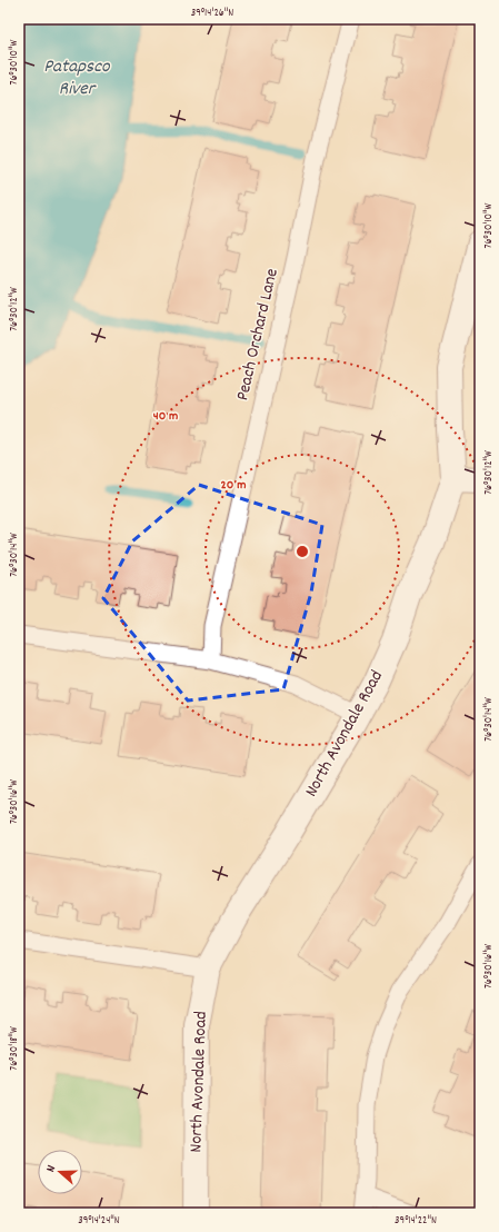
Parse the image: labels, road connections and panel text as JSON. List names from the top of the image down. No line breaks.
{"streets":{"street":["North Avondale Road"],"lane":["Peach Orchard Lane"]},"water":["Patapsco River"],"north":"left","coordinates":["39°14'26\"N","76°30'10\"W","76°30'12\"W","76°30'14\"W","76°30'16\"W","76°30'18\"W","39°14'24\"N","39°14'22\"N"],"rings":["40 m","20 m"]}
